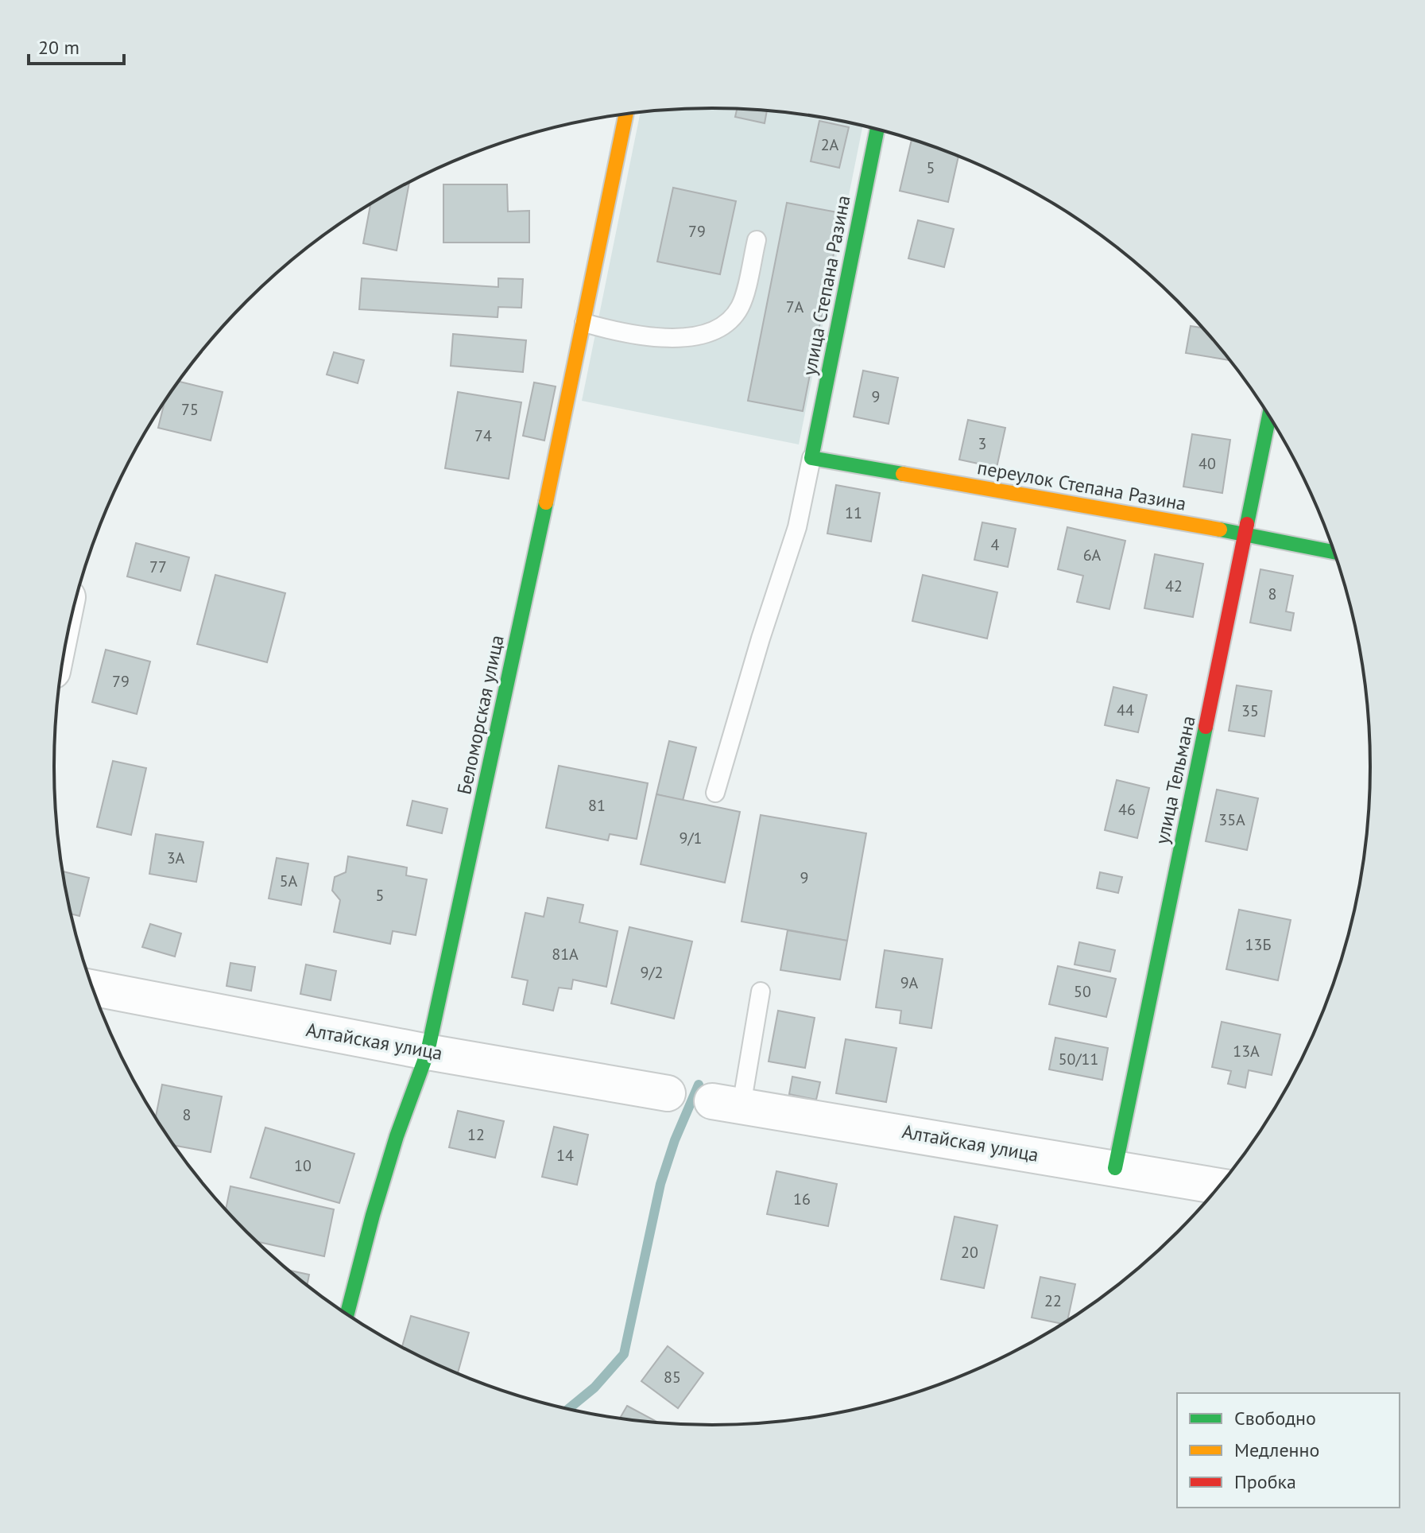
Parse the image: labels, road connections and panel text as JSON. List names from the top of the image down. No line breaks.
{"streets":{"street":["улица Степана Разина","переулок Степана Разина","Беломорская улица","улица Тельмана","Алтайская улица"]},"crossings":[["улица Степана Разина","переулок Степана Разина"],["переулок Степана Разина","улица Тельмана"],["Беломорская улица","Алтайская улица"],["улица Тельмана","Алтайская улица"]],"house_numbers":["2А","5","79","7А","9","75","74","3","40","11","4","6А","77","42","8","79","44","35","81","46","35А","9/1","3А","9","5А","5","13Б","81А","9/2","9А","50","13А","50/11","8","12","14","10","16","20","22","85"],"legend":["Свободно","Медленно","Пробка"],"scale_bar":"20 m"}
